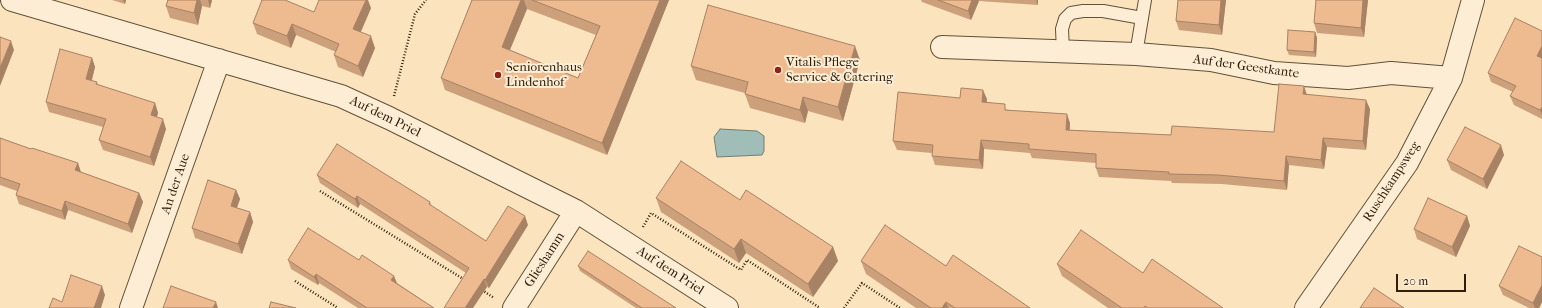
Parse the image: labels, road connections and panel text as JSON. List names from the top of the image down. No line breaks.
{"streets":{"street":["Auf der Geestkante","Auf dem Priel","Ruschkampsweg","An der Aue","Glieshamm"]},"crossings":[["Auf der Geestkante","Ruschkampsweg"],["Auf dem Priel","An der Aue"],["Auf dem Priel","Glieshamm"]],"places":["Vitalis Pflege Service & Catering","Seniorenhaus Lindenhof"],"scale_bar":"20 m"}
